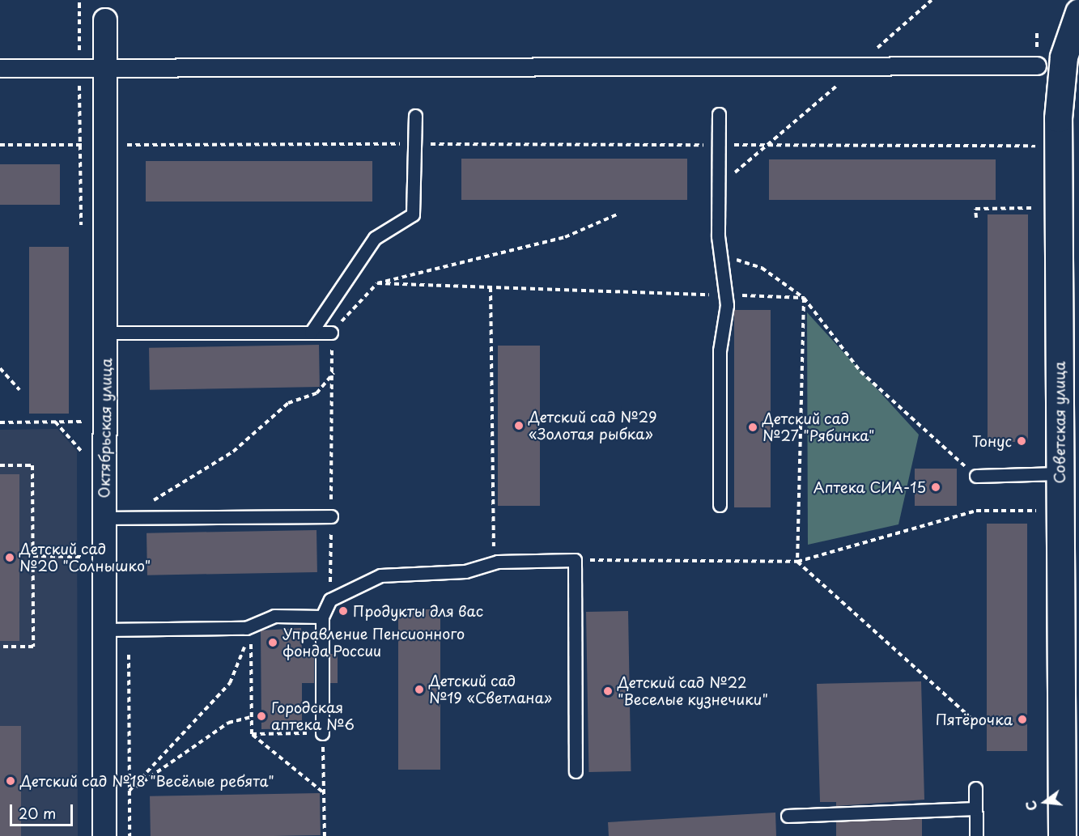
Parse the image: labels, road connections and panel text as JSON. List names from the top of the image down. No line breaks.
{"streets":{"main road":["Советская улица"],"street":["Октябрьская улица"]},"places":["Детский сад №29 «Золотая рыбка»","Детский сад №27 \"Рябинка\"","Тонус","Аптека СИА-15","Детский сад №20 \"Солнышко\"","Продукты для вас","Управление Пенсионного фонда России","Детский сад №19 «Светлана»","Детский сад №22 \"Веселые кузнечики\"","Городская аптека №6","Пятёрочка","Детский сад №18 \"Весёлые ребята\""],"scale_bar":"20 m","north":"left"}
